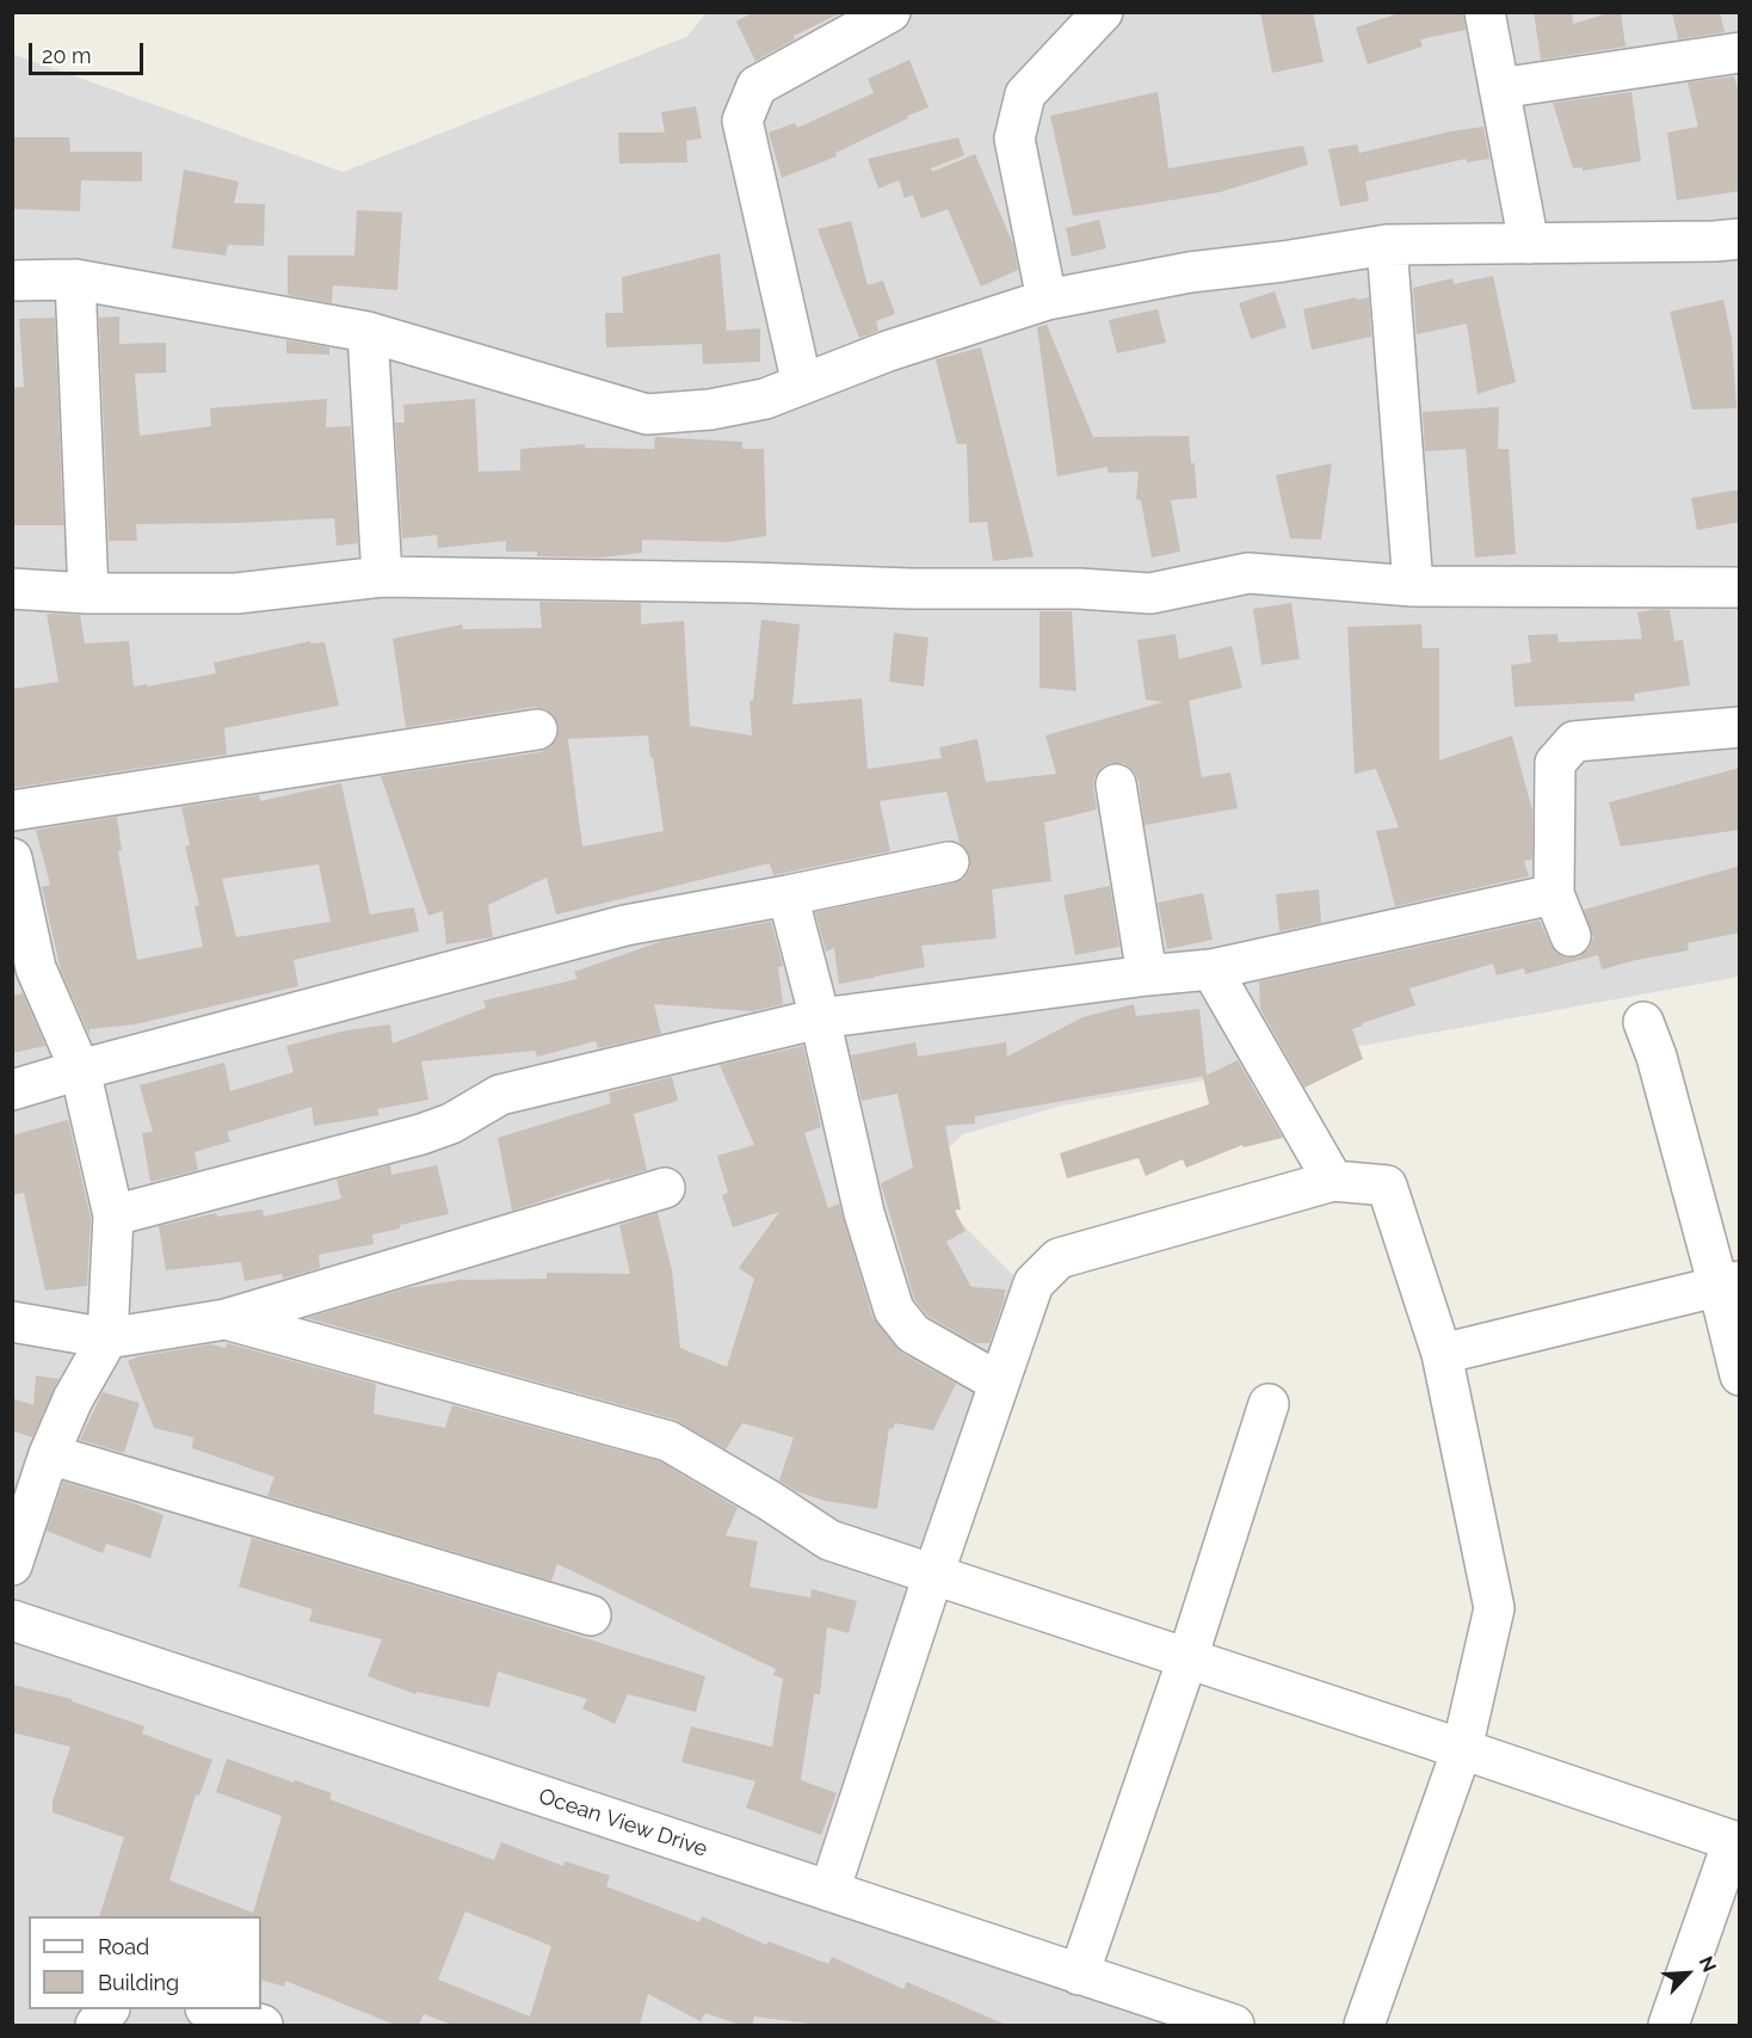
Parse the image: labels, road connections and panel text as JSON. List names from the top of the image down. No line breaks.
{"streets":{"street":["Ocean View Drive"]},"legend":["Road","Building"],"scale_bar":"20 m","north":"top right"}
